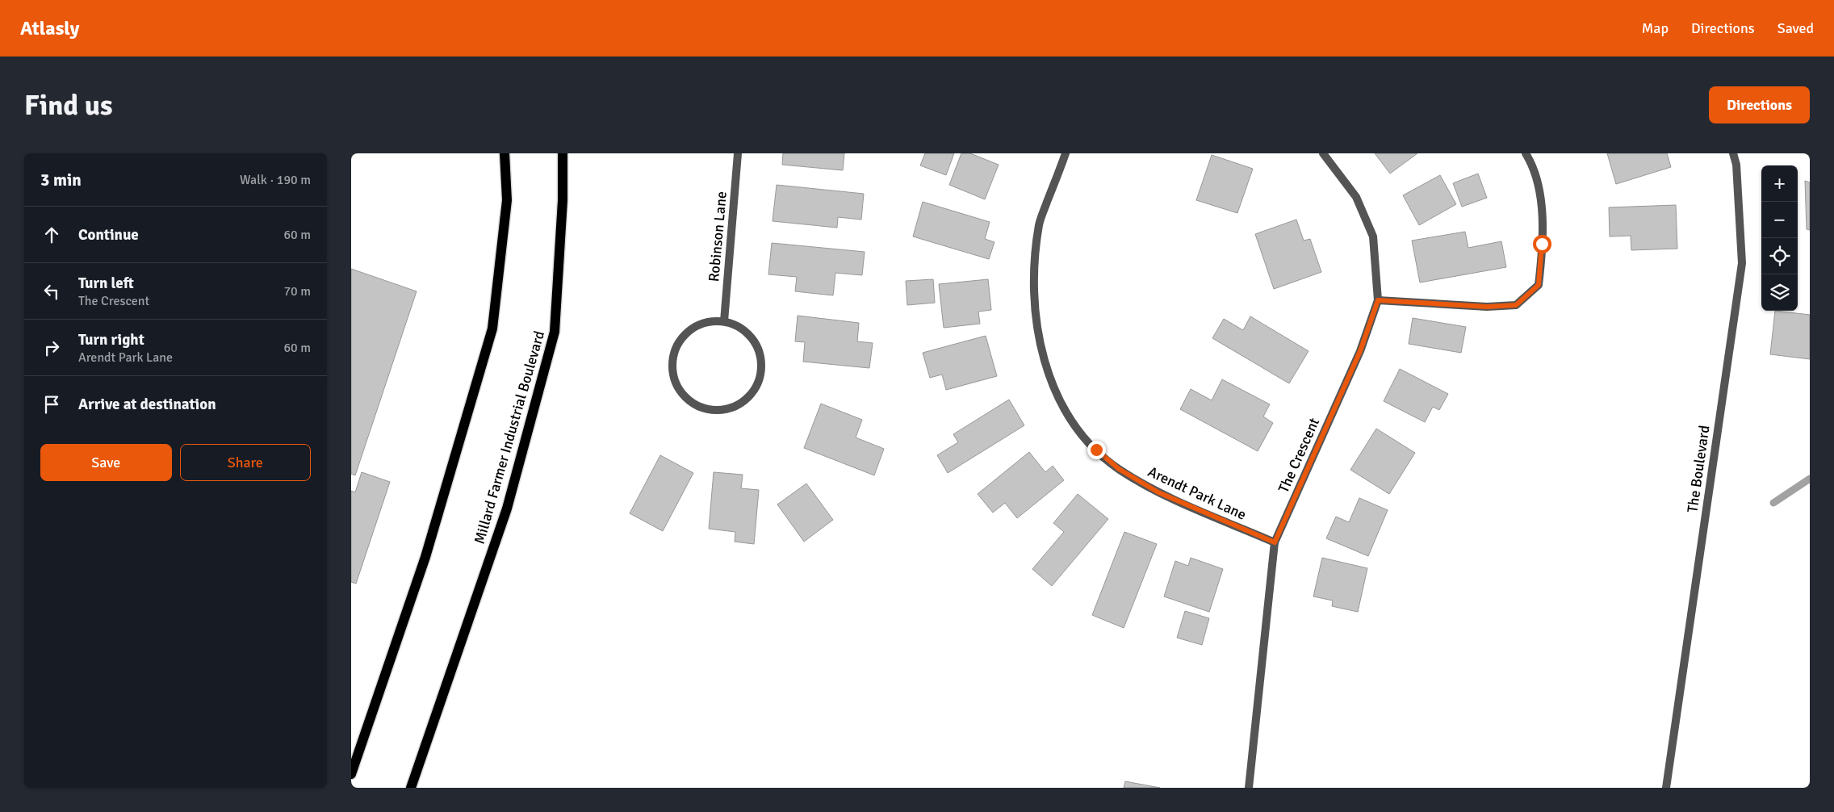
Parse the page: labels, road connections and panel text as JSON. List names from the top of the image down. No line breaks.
{"streets":{"main road":["Millard Farmer Industrial Boulevard"],"street":["Robinson Lane","The Crescent","The Boulevard","Arendt Park Lane"]},"crossings":[["The Crescent","Arendt Park Lane"]],"page":{"header":"Atlasly","nav":["Map","Directions","Saved"],"buttons":["Directions",["Save","Share"]],"title":"Find us","heading":["3 min","Walk · 190 m"],"map_buttons":["+","−"],"list":[["Continue","60 m"],["Turn left","The Crescent","70 m"],["Turn right","Arendt Park Lane","60 m"],"Arrive at destination"]}}
